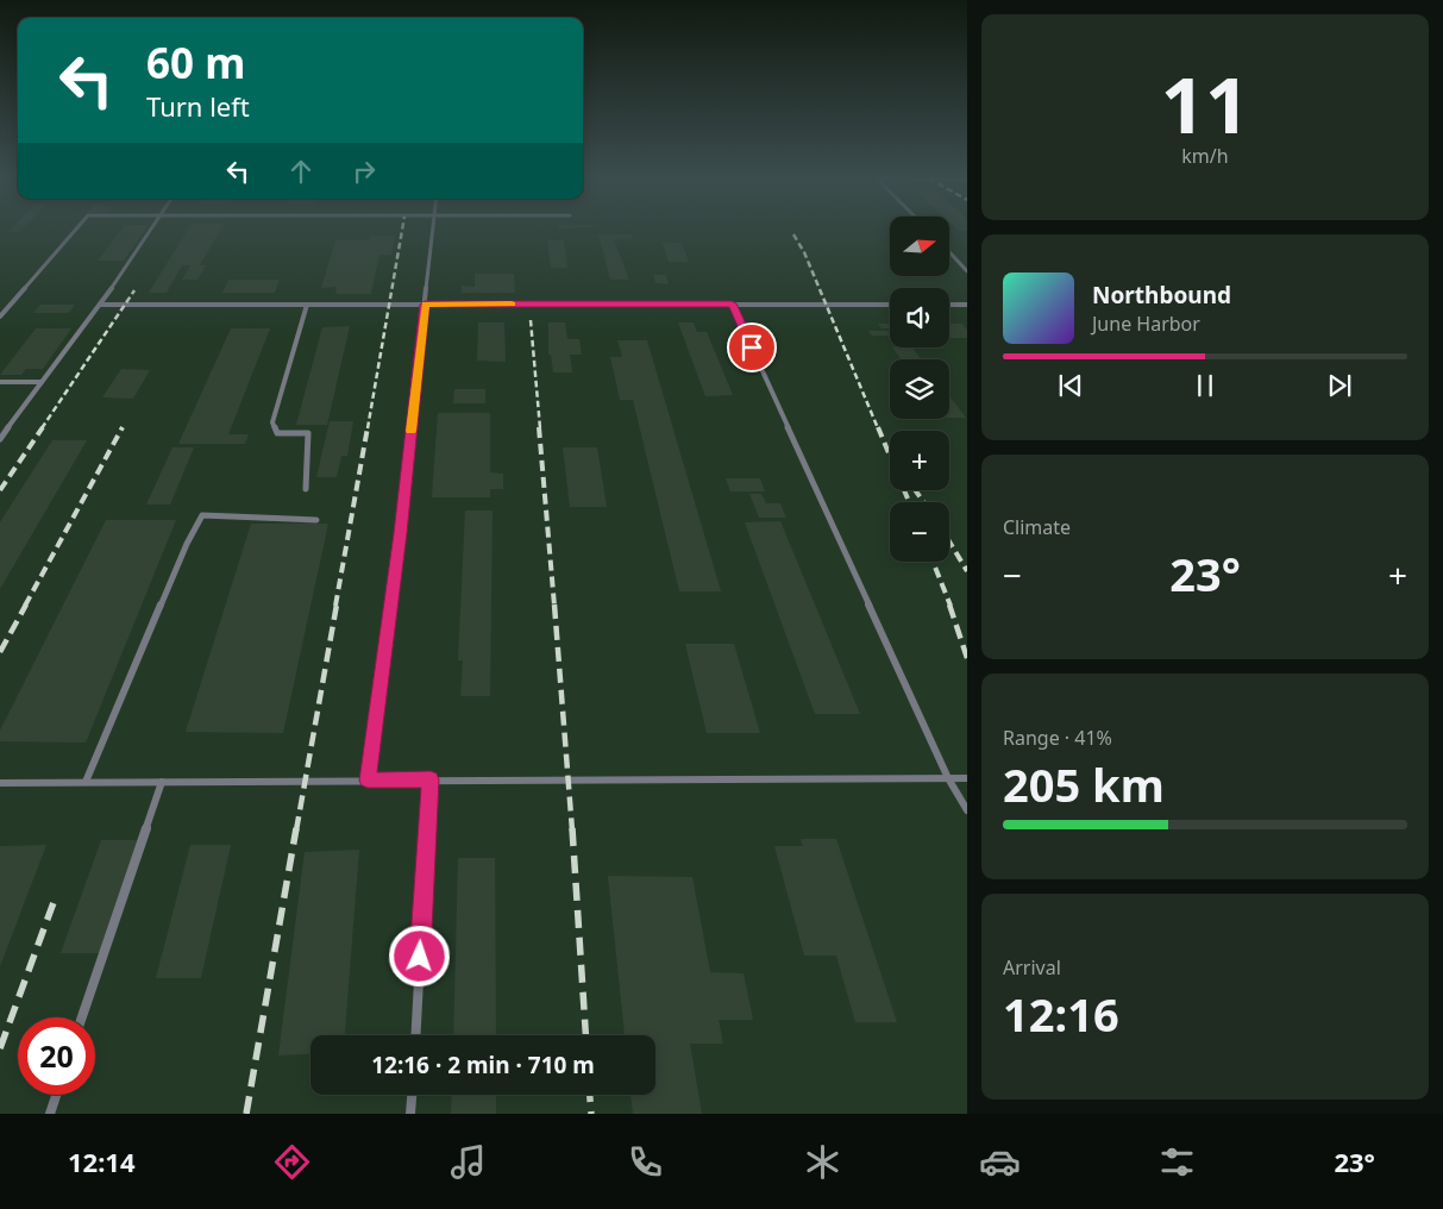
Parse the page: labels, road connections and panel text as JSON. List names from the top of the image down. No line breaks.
{"north":"right","page":{"tile":[["11","km/h"],"Climate",["Range · 41%","205 km"],["Arrival","12:16"]],"turn":["60 m","Turn left"],"map_buttons":["+","−"],"song":["Northbound","June Harbor"],"heat":["−","23°","+"],"limit":"20","trip":"12:16 · 2 min · 710 m","tabs":["12:14","23°"]}}
